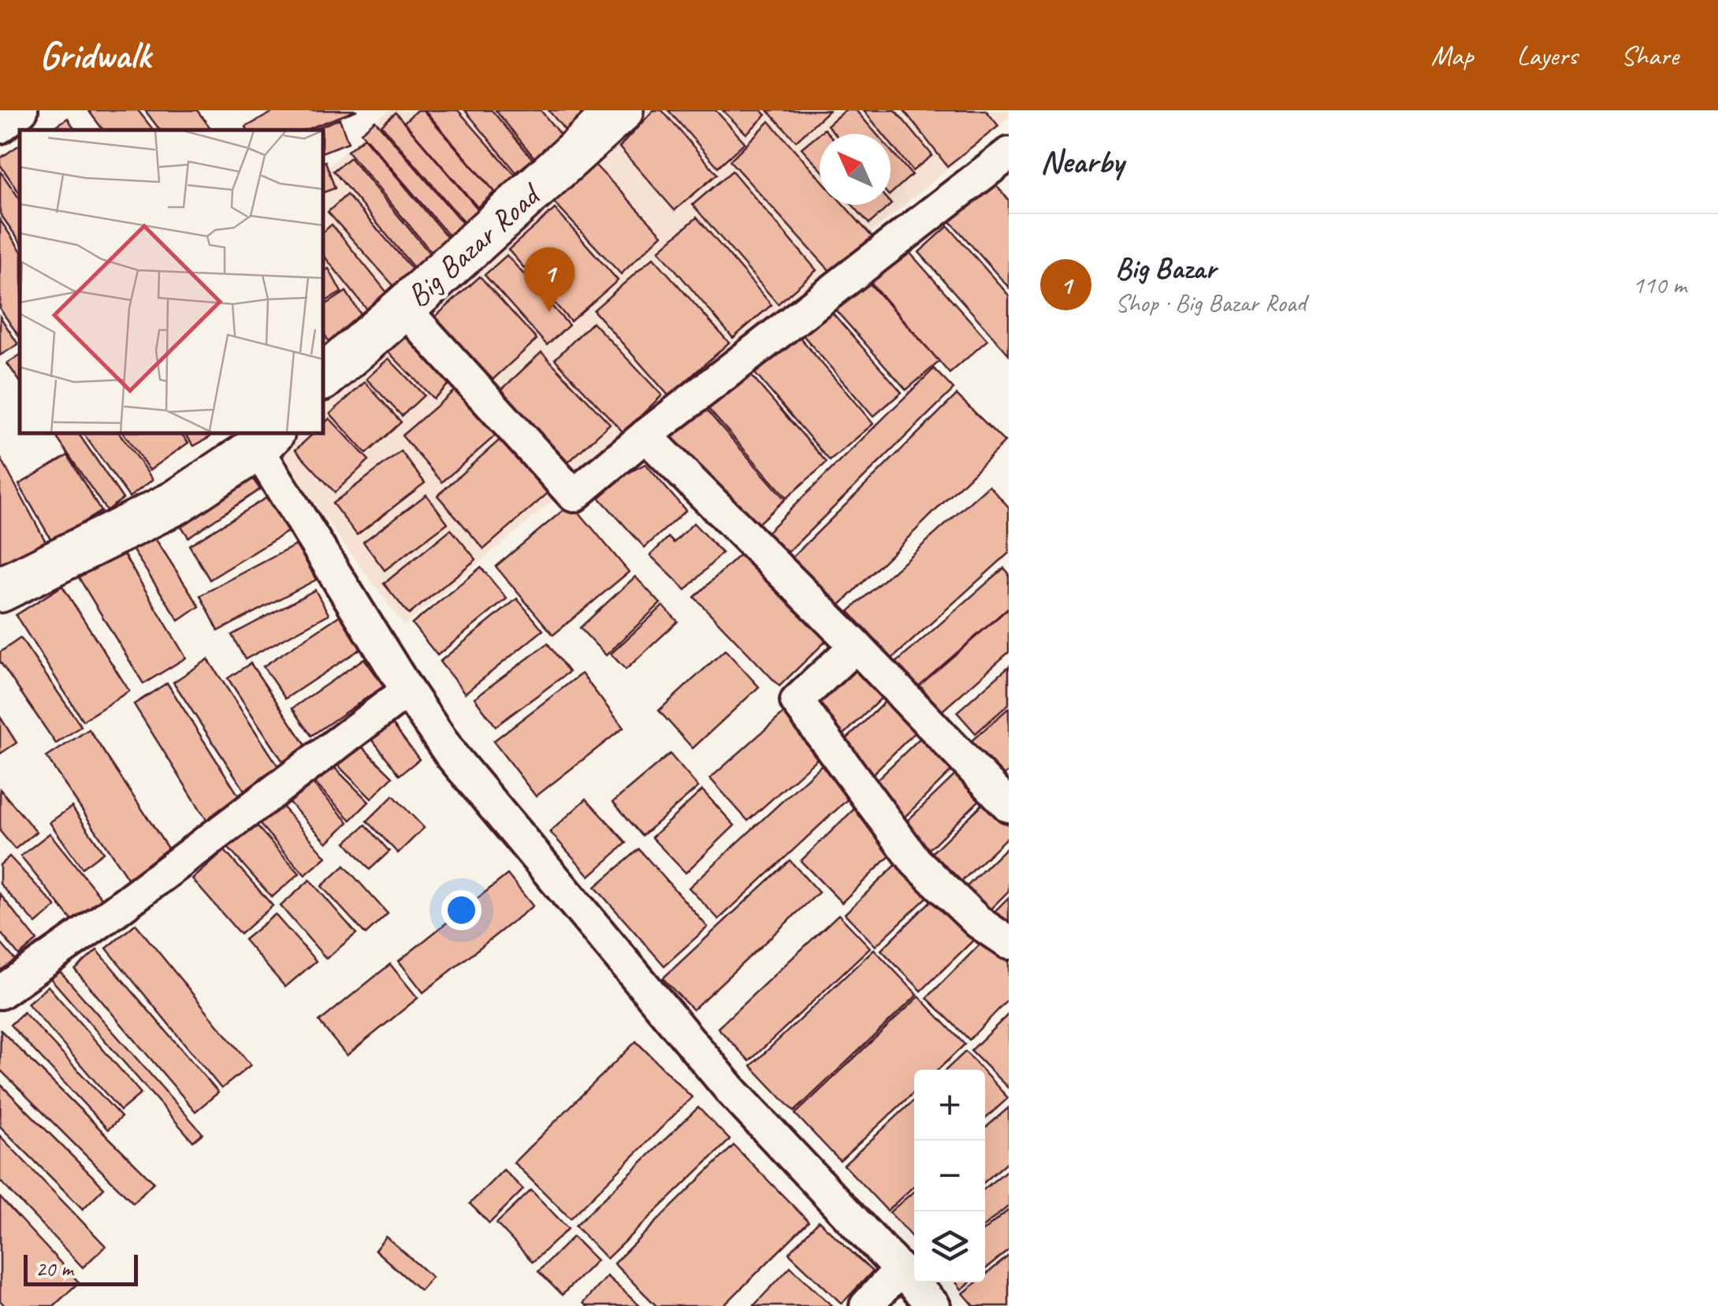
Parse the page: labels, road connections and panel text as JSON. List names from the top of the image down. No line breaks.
{"streets":{"street":["Big Bazar Road"]},"scale_bar":"20 m","north":"top left","page":{"header":"Gridwalk","nav":["Map","Layers","Share"],"heading":"Nearby","list":[{"mark":"1","name":"Big Bazar","note":"Shop · Big Bazar Road","value":"110 m"}],"pins":"1","map_buttons":["+","−"],"scale":"20 m"}}
